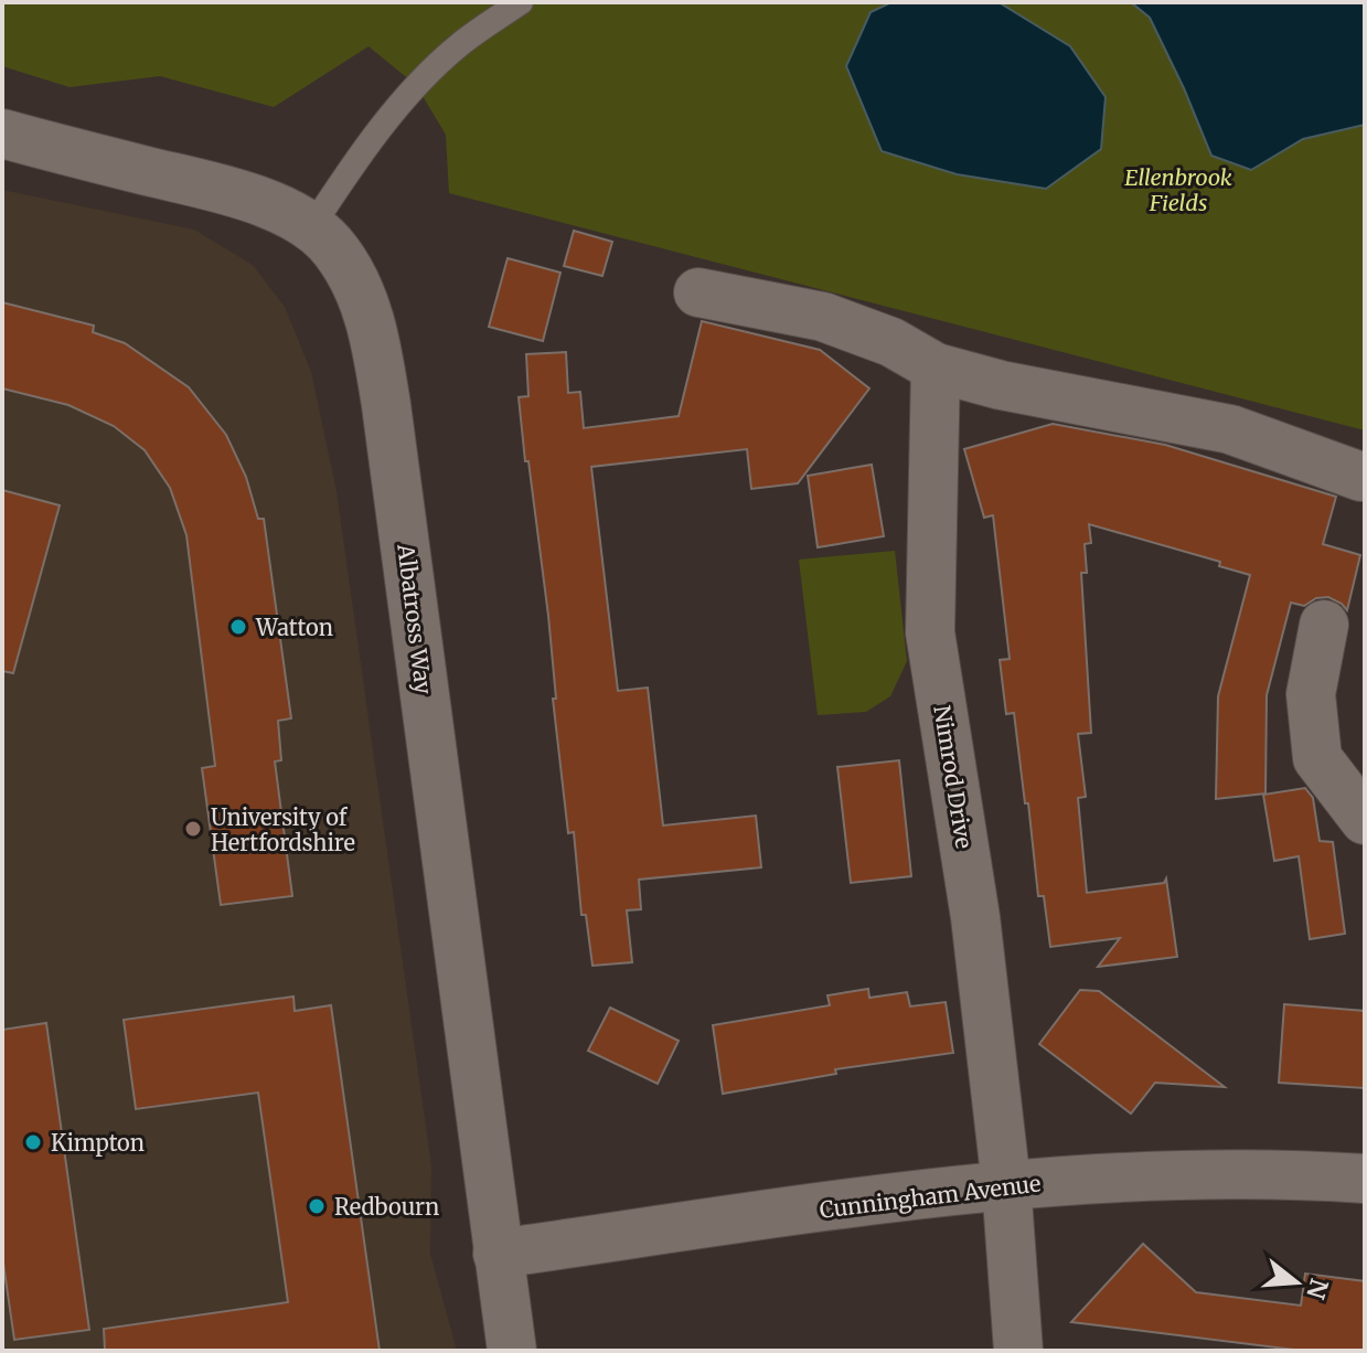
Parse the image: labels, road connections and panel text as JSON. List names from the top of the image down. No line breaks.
{"streets":{"street":["Albatross Way","Nimrod Drive","Cunningham Avenue"]},"crossings":[["Albatross Way","Cunningham Avenue"],["Nimrod Drive","Cunningham Avenue"]],"parks":["Ellenbrook Fields"],"places":["Watton","University of Hertfordshire","Kimpton","Redbourn"],"north":"right"}
